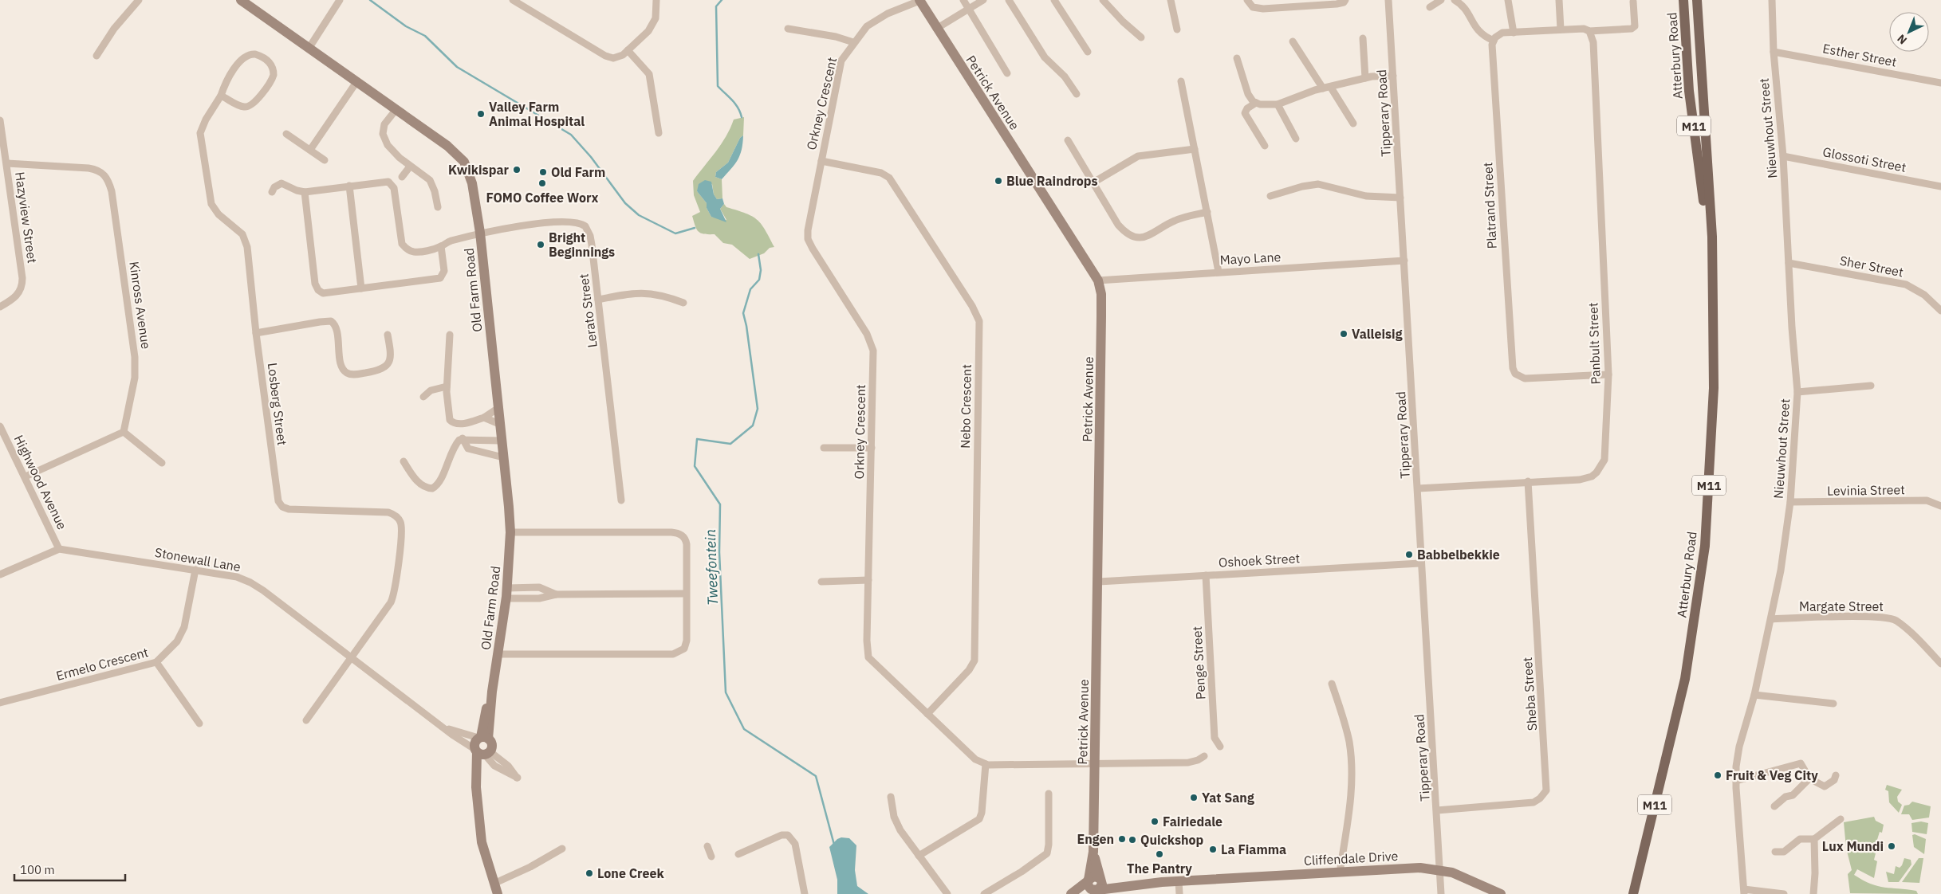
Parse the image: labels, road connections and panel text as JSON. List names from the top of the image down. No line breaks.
{"streets":{"main road":["Atterbury Road","M11"],"street":["Esther Street","Petrick Avenue","Orkney Crescent","Tipperary Road","Nieuwhout Street","Glossoti Street","Platrand Street","Hazyview Street","Mayo Lane","Sher Street","Old Farm Road","Kinross Avenue","Lerato Street","Panbult Street","Losberg Street","Nebo Crescent","Highwood Avenue","Levinia Street","Stonewall Lane","Oshoek Street","Margate Street","Penge Street","Ermelo Crescent","Sheba Street","Cliffendale Drive"]},"crossings":[["Esther Street","Nieuwhout Street"],["Petrick Avenue","Orkney Crescent"],["Petrick Avenue","Mayo Lane"],["Petrick Avenue","Oshoek Street"],["Petrick Avenue","Cliffendale Drive"],["Orkney Crescent","Nebo Crescent"],["Tipperary Road","Mayo Lane"],["Tipperary Road","Panbult Street"],["Tipperary Road","Oshoek Street"],["Tipperary Road","Sheba Street"],["Tipperary Road","Cliffendale Drive"],["Nieuwhout Street","Glossoti Street"],["Nieuwhout Street","Sher Street"],["Nieuwhout Street","Levinia Street"],["Nieuwhout Street","Margate Street"],["Platrand Street","Panbult Street"],["Hazyview Street","Kinross Avenue"],["Old Farm Road","Lerato Street"],["Old Farm Road","Stonewall Lane"],["Panbult Street","Sheba Street"],["Losberg Street","Stonewall Lane"],["Highwood Avenue","Stonewall Lane"],["Stonewall Lane","Ermelo Crescent"],["Oshoek Street","Penge Street"]],"water":["Tweefontein"],"places":["Valley Farm Animal Hospital","Kwikispar","Old Farm","Blue Raindrops","FOMO Coffee Worx","Bright Beginnings","Valleisig","Babbelbekkie","Fruit & Veg City","Yat Sang","Fairiedale","Engen","Quickshop","Lux Mundi","La Fiamma","The Pantry","Lone Creek"],"scale_bar":"100 m","north":"bottom left"}
